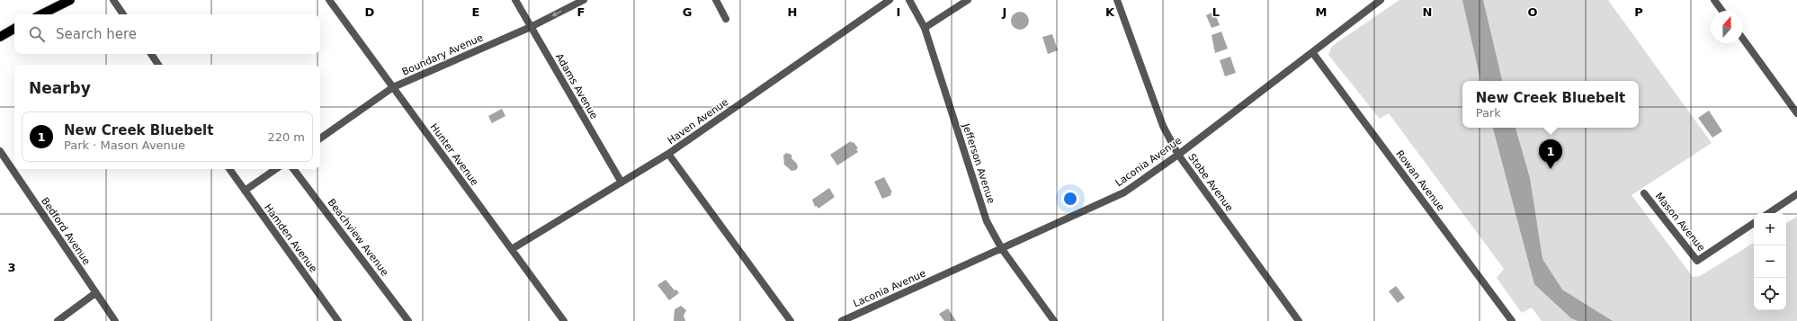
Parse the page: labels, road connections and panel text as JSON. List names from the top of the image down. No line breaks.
{"streets":{"street":["Boundary Avenue","Adams Avenue","Haven Avenue","Hunter Avenue","Laconia Avenue","Jefferson Avenue","Rowan Avenue","Stobe Avenue","Mason Avenue","Bedford Avenue","Beachview Avenue","Hamden Avenue"]},"crossings":[["Boundary Avenue","Adams Avenue"],["Boundary Avenue","Hunter Avenue"],["Adams Avenue","Haven Avenue"],["Haven Avenue","Hunter Avenue"],["Laconia Avenue","Jefferson Avenue"],["Laconia Avenue","Rowan Avenue"],["Laconia Avenue","Stobe Avenue"]],"north":"top","page":{"search":"Search here","heading":"Nearby","popup":["New Creek Bluebelt","Park"],"list":[{"mark":"1","name":"New Creek Bluebelt","note":"Park · Mason Avenue","value":"220 m"}],"pins":"1","map_buttons":["+","−"]},"grid":{"columns":["D","E","F","G","H","I","J","K","L","M","N","O","P"],"rows":["3"]}}
